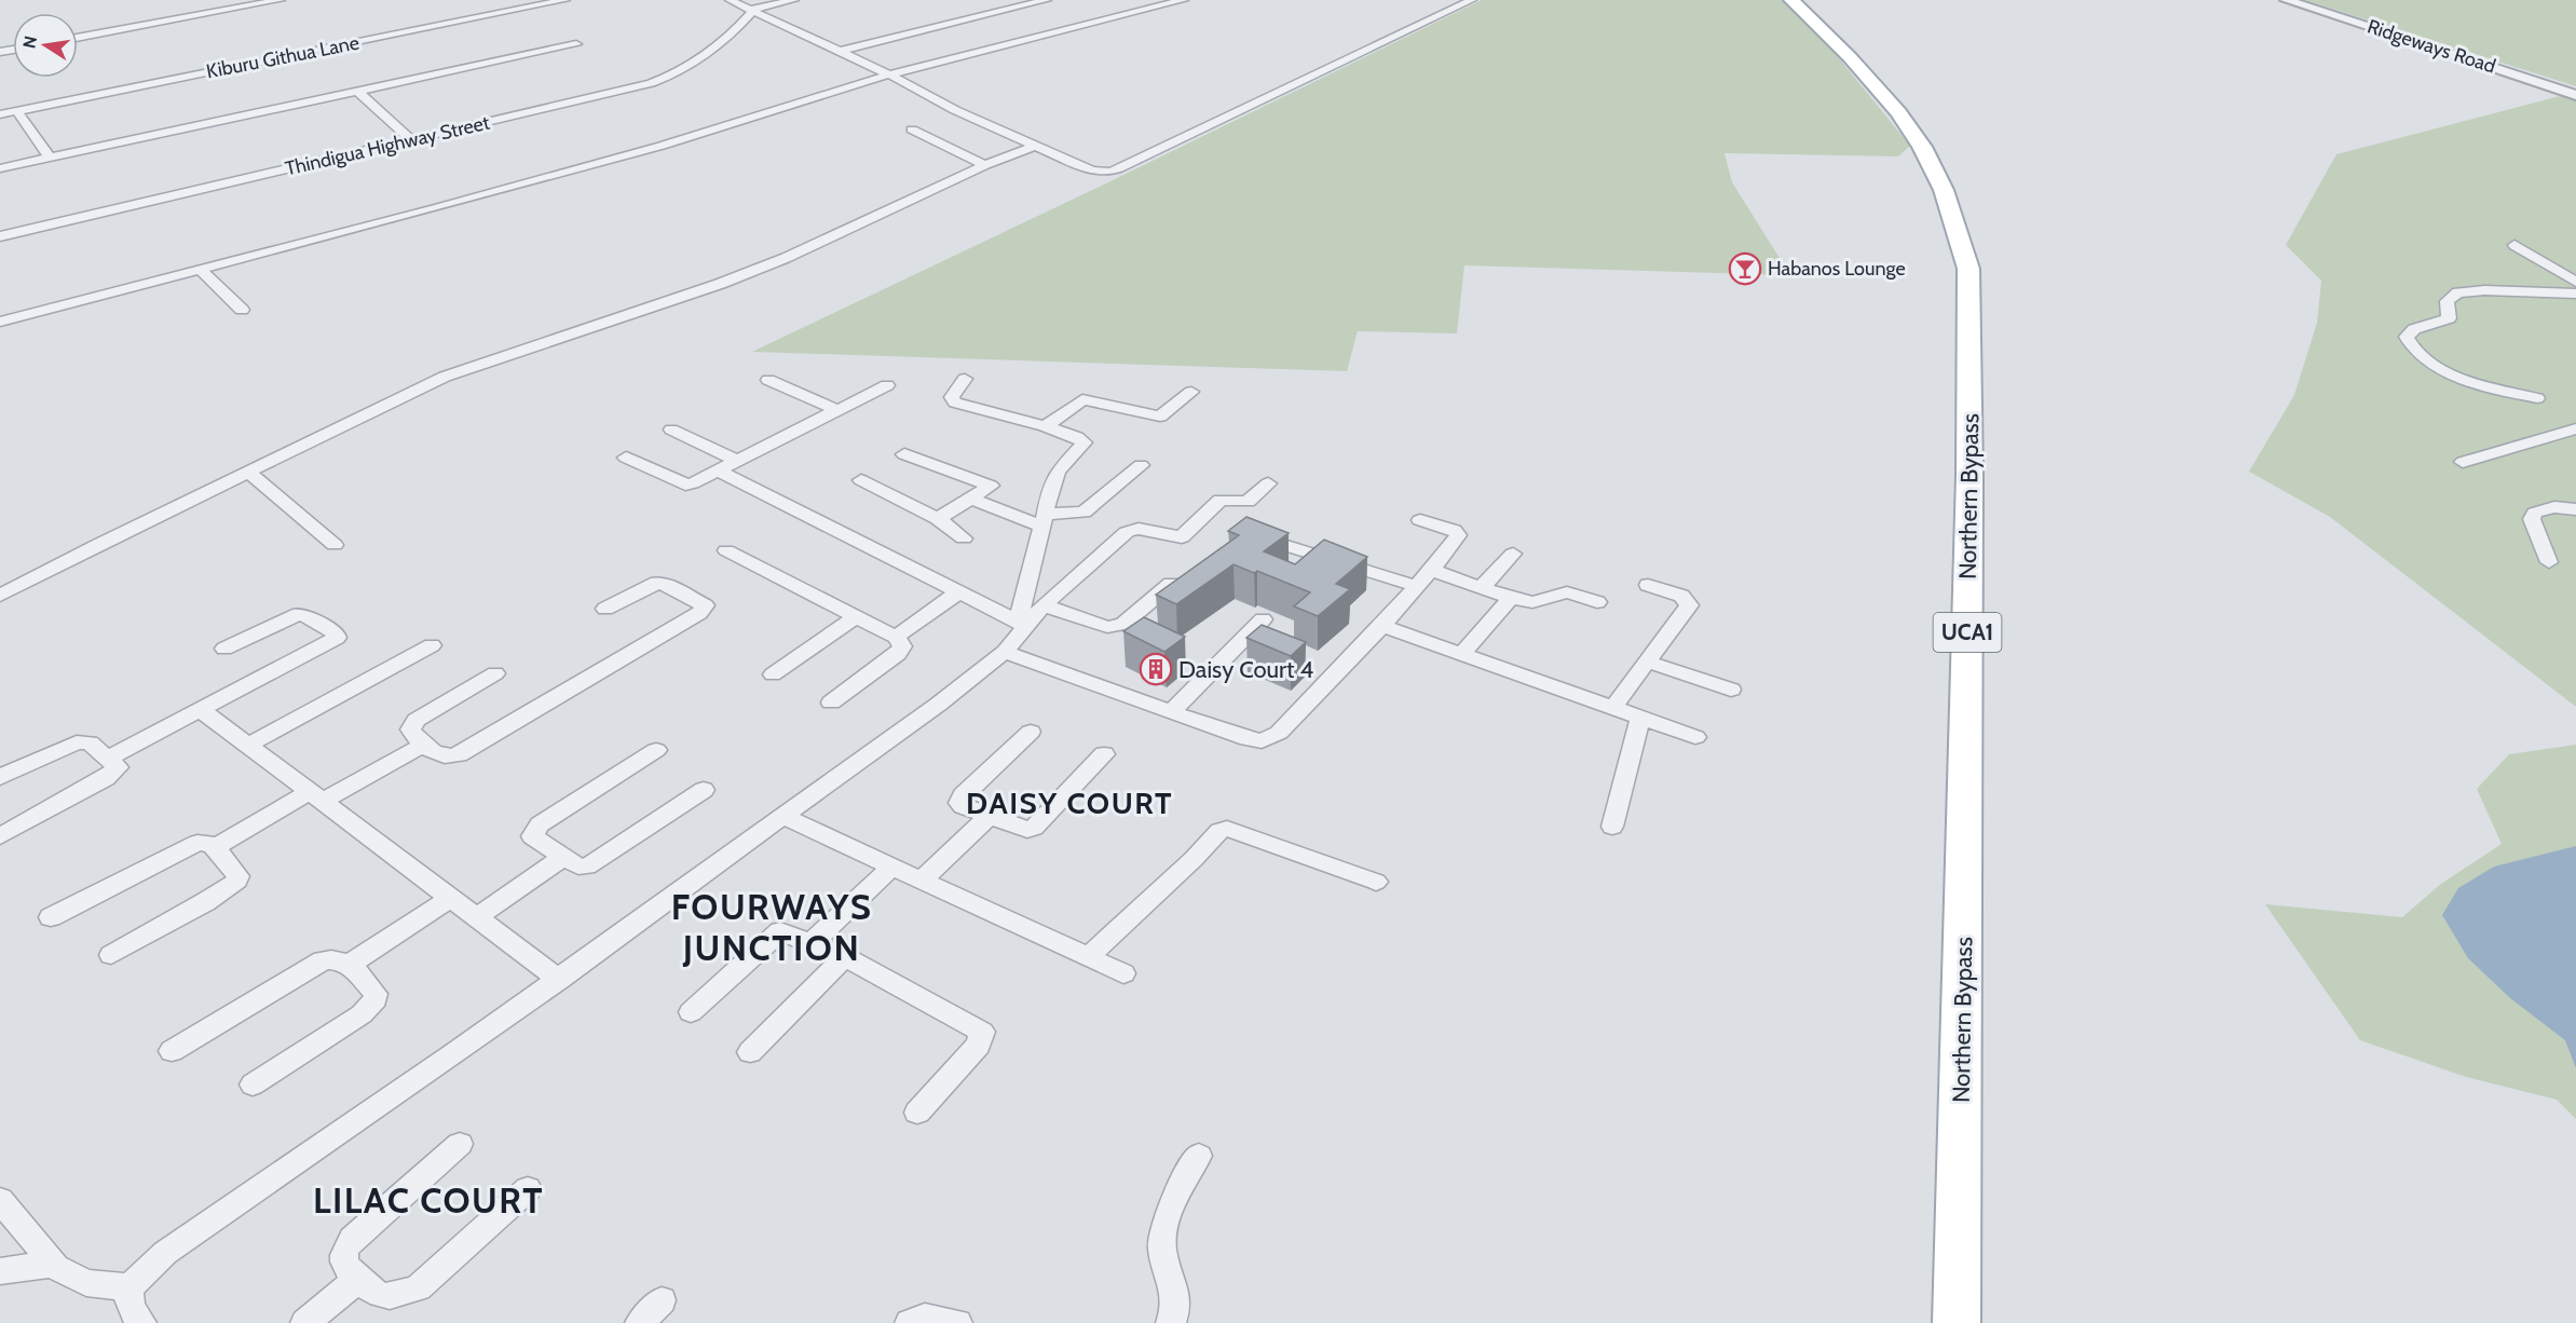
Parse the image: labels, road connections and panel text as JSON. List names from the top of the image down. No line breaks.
{"streets":{"main road":["Northern Bypass","UCA1"],"street":["Ridgeways Road","Kiburu Githua Lane","Thindigua Highway Street"]},"districts":["DAISY COURT","FOURWAYS JUNCTION","LILAC COURT"],"places":{"bar":["Habanos Lounge"],"building":["Daisy Court 4"]},"north":"left"}
